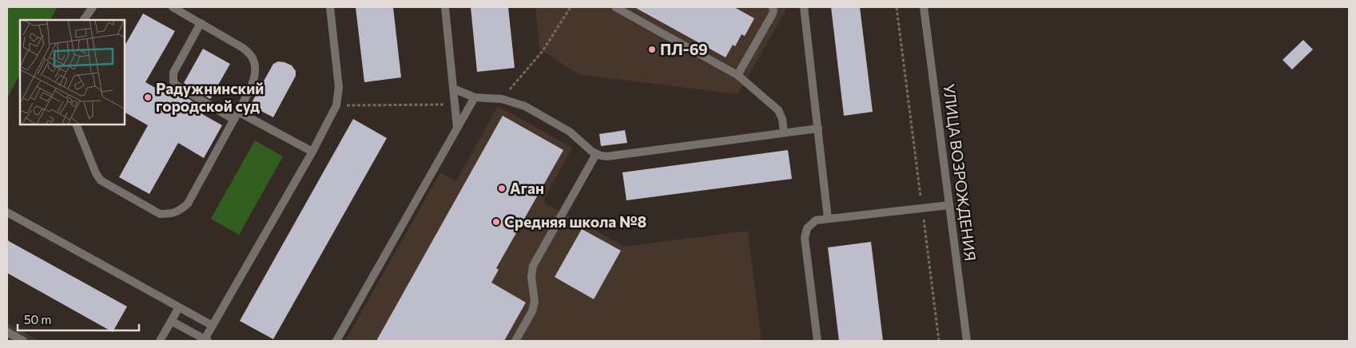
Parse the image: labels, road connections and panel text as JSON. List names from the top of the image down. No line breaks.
{"streets":{"street":["УЛИЦА ВОЗРОЖДЕНИЯ"]},"places":["ПЛ-69","Радужнинский городской суд","Аган","Средняя школа №8"],"scale_bar":"50 m"}
